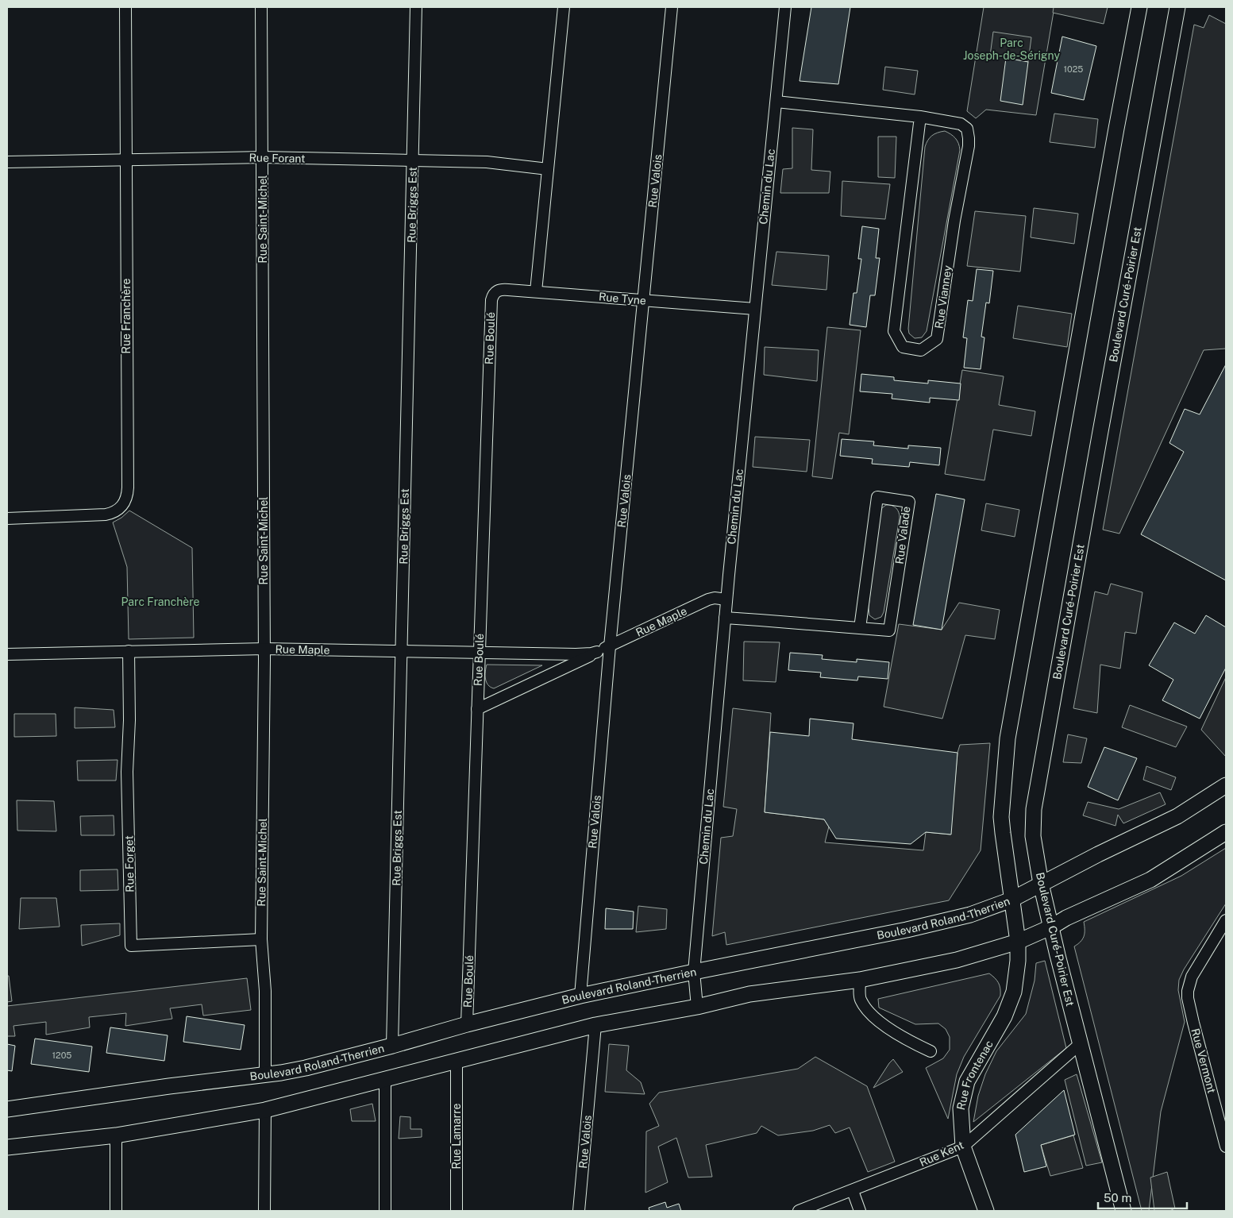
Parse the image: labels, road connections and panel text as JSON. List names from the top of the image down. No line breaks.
{"streets":{"main road":["Boulevard Curé-Poirier Est","Boulevard Roland-Therrien","Rue Frontenac"],"street":["Rue Forant","Rue Valois","Chemin du Lac","Rue Briggs Est","Rue Saint-Michel","Rue Vianney","Rue Tyne","Rue Franchère","Rue Boulé","Rue Valade","Rue Maple","Rue Forget","Rue Vermont","Rue Lamarre","Rue Kent"]},"crossings":[["Rue Forant","Rue Briggs Est"],["Rue Forant","Rue Saint-Michel"],["Rue Forant","Rue Franchère"],["Rue Valois","Rue Tyne"],["Rue Valois","Rue Maple"],["Rue Valois","Boulevard Roland-Therrien"],["Chemin du Lac","Rue Vianney"],["Chemin du Lac","Rue Tyne"],["Chemin du Lac","Rue Valade"],["Chemin du Lac","Rue Maple"],["Chemin du Lac","Boulevard Roland-Therrien"],["Rue Briggs Est","Rue Maple"],["Rue Briggs Est","Boulevard Roland-Therrien"],["Rue Saint-Michel","Rue Maple"],["Rue Saint-Michel","Rue Forget"],["Rue Saint-Michel","Boulevard Roland-Therrien"],["Boulevard Curé-Poirier Est","Boulevard Roland-Therrien"],["Boulevard Curé-Poirier Est","Rue Kent"],["Rue Tyne","Rue Boulé"],["Rue Boulé","Rue Maple"],["Rue Boulé","Boulevard Roland-Therrien"],["Rue Maple","Rue Forget"],["Rue Frontenac","Rue Kent"]],"parks":["Parc Joseph-de-Sérigny","Parc Franchère"],"house_numbers":["1025","1205"],"scale_bar":"50 m"}
